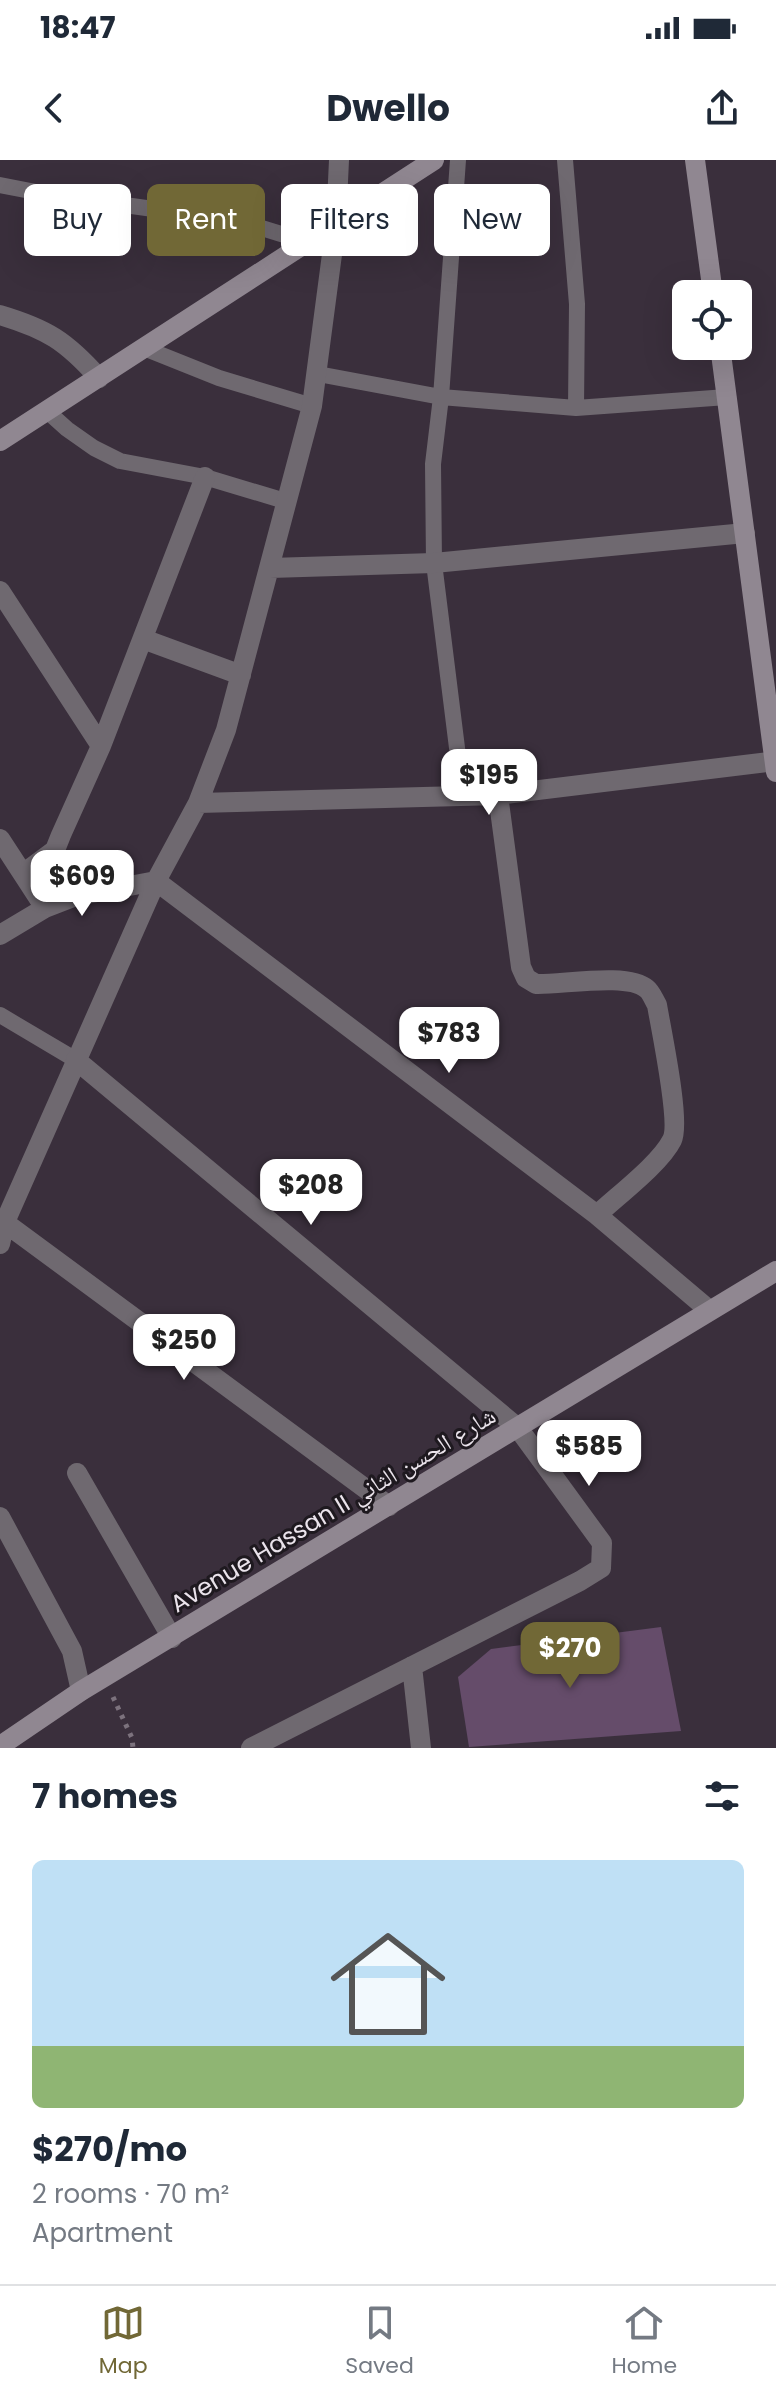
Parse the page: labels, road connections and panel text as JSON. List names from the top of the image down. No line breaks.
{"streets":{"street":["Avenue Hassan II شارع الحسن الثاني"]},"page":{"status":"18:47","header":"Dwello","chip":["Buy","Rent","Filters","New"],"price":["$195","$609","$783","$208","$250","$585","$270"],"heading":"7 homes","list":[{"name":"$270/mo","note":"2 rooms · 70 m² · Apartment"}],"tabs":["Map","Saved","Home"]}}
